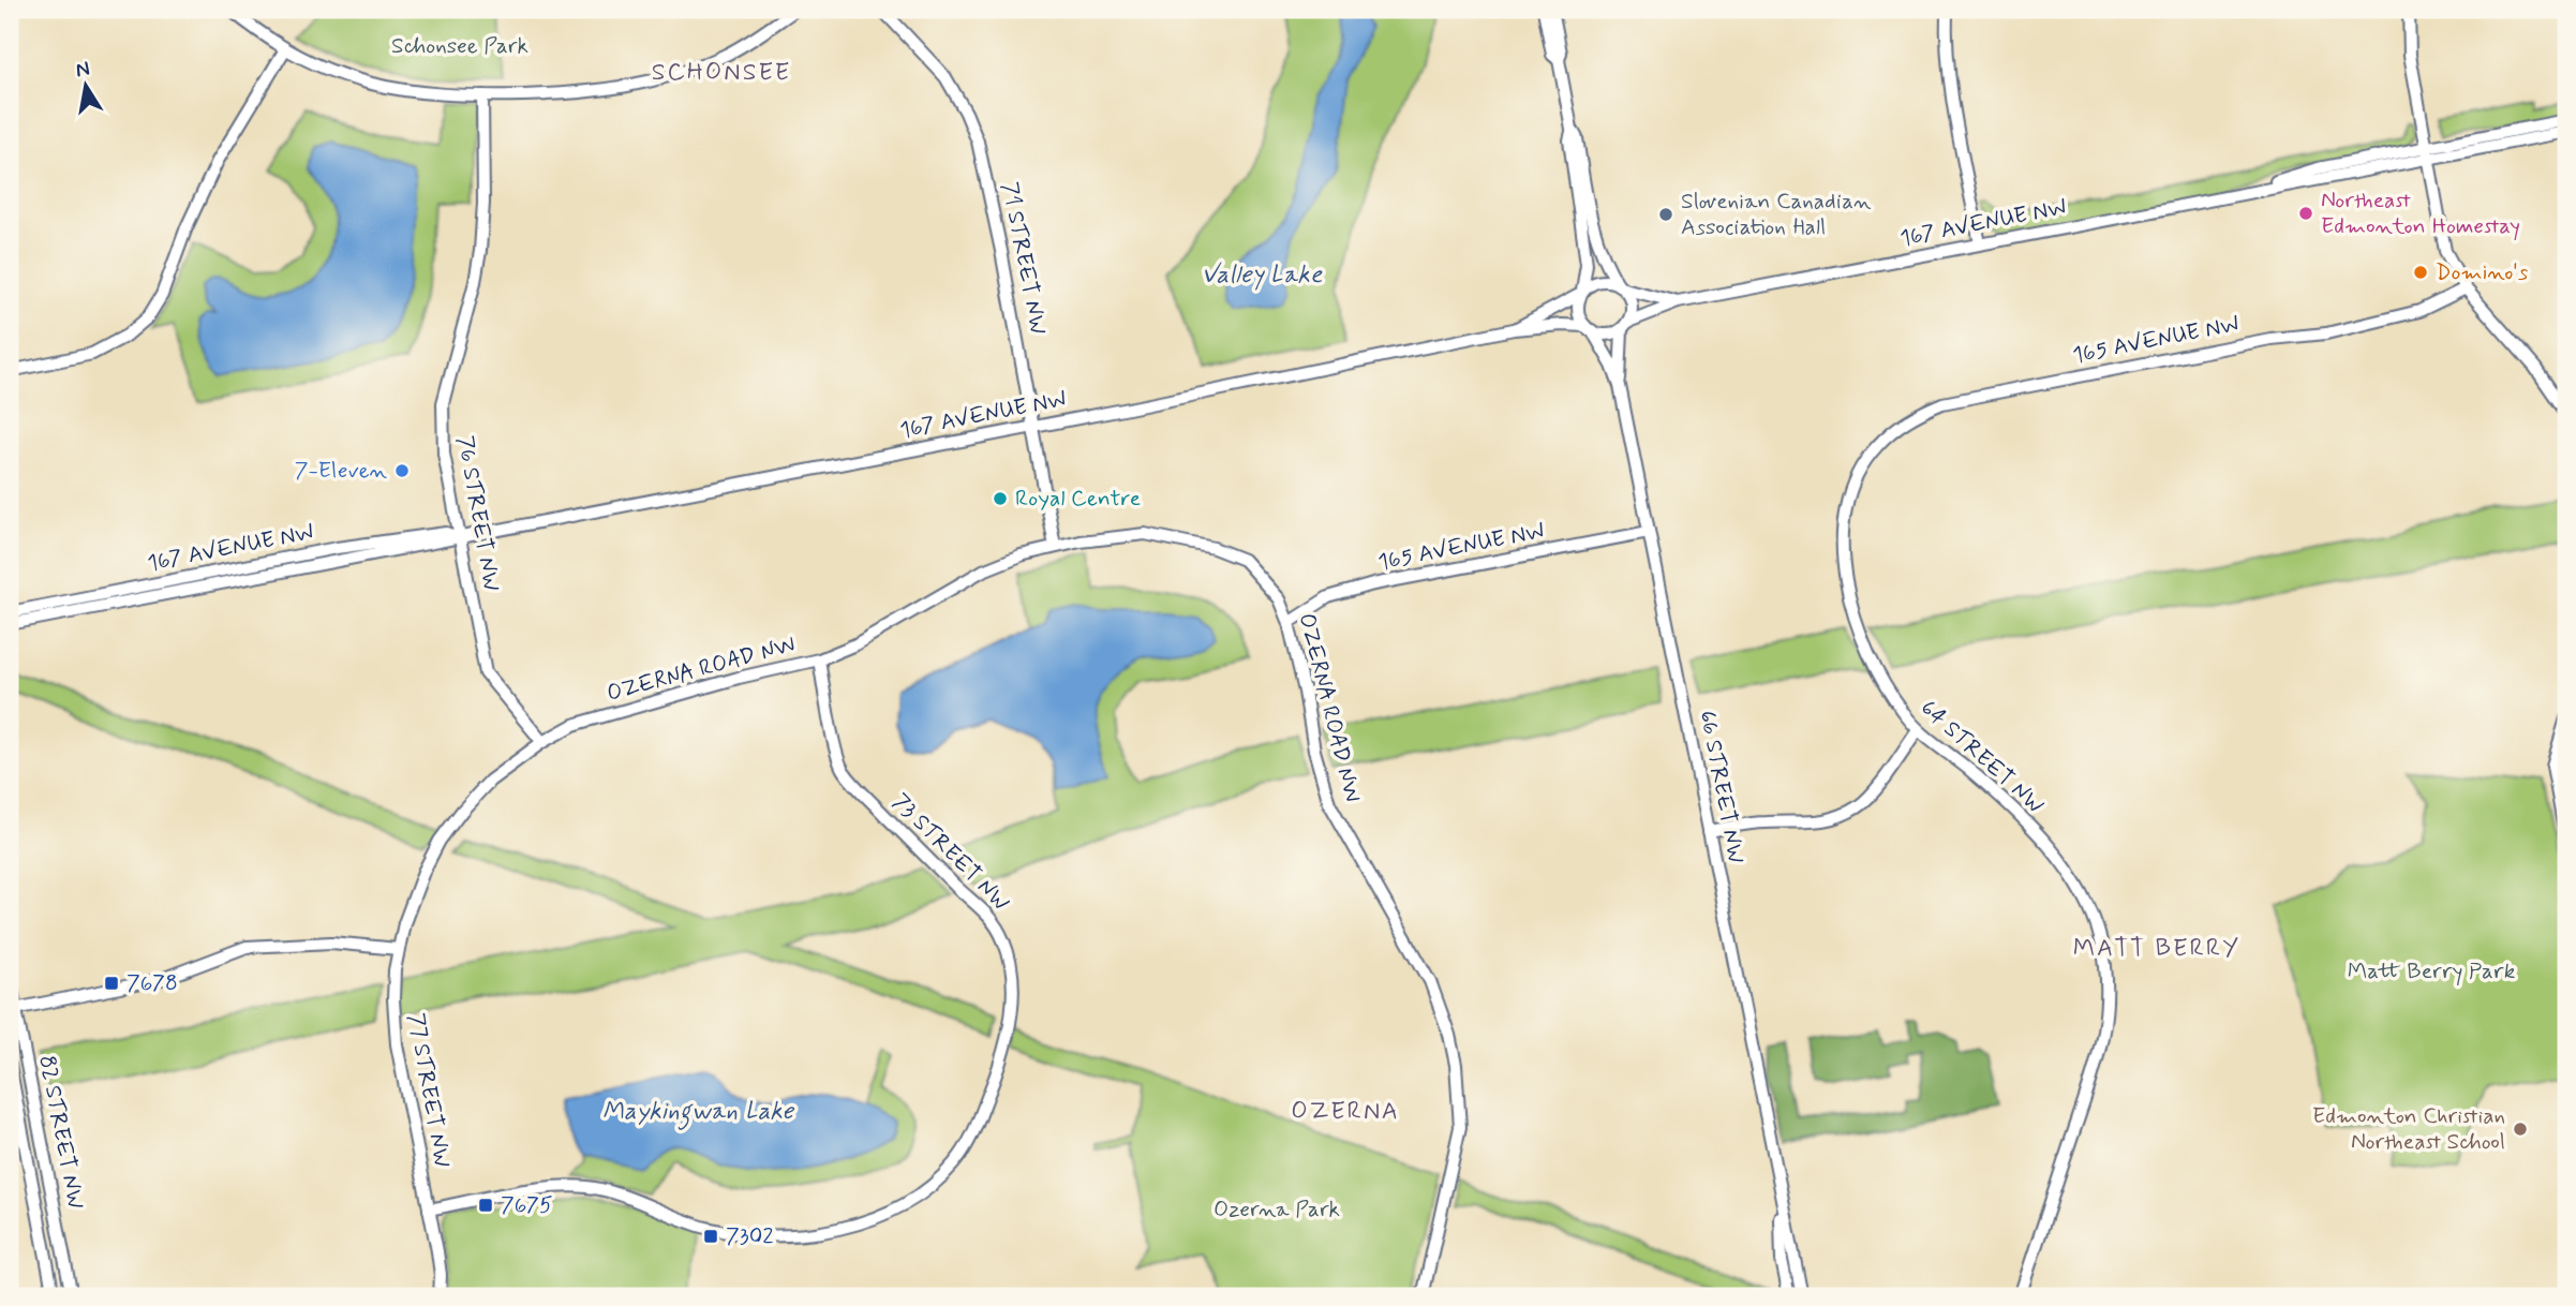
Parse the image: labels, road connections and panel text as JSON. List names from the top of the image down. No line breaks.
{"streets":{"street":["167 AVENUE NW","71 STREET NW","165 AVENUE NW","76 STREET NW","OZERNA ROAD NW","64 STREET NW","66 STREET NW","73 STREET NW","77 STREET NW","82 STREET NW"]},"crossings":[["167 AVENUE NW","71 STREET NW"],["167 AVENUE NW","76 STREET NW"],["167 AVENUE NW","66 STREET NW"],["71 STREET NW","OZERNA ROAD NW"],["165 AVENUE NW","OZERNA ROAD NW"],["165 AVENUE NW","64 STREET NW"],["165 AVENUE NW","66 STREET NW"],["76 STREET NW","OZERNA ROAD NW"],["OZERNA ROAD NW","73 STREET NW"],["OZERNA ROAD NW","77 STREET NW"],["73 STREET NW","77 STREET NW"]],"districts":["SCHONSEE","MATT BERRY","OZERNA"],"water":["Valley Lake","Maykingwan Lake"],"parks":["Schonsee Park","Matt Berry Park","Ozerna Park"],"places":{"other":["Northeast Edmonton Homestay","Slovenian Canadian Association Hall","Domino's","7-Eleven","Royal Centre","Edmonton Christian Northeast School"],"transit":["7678","7675","7302"]},"north":"top"}
